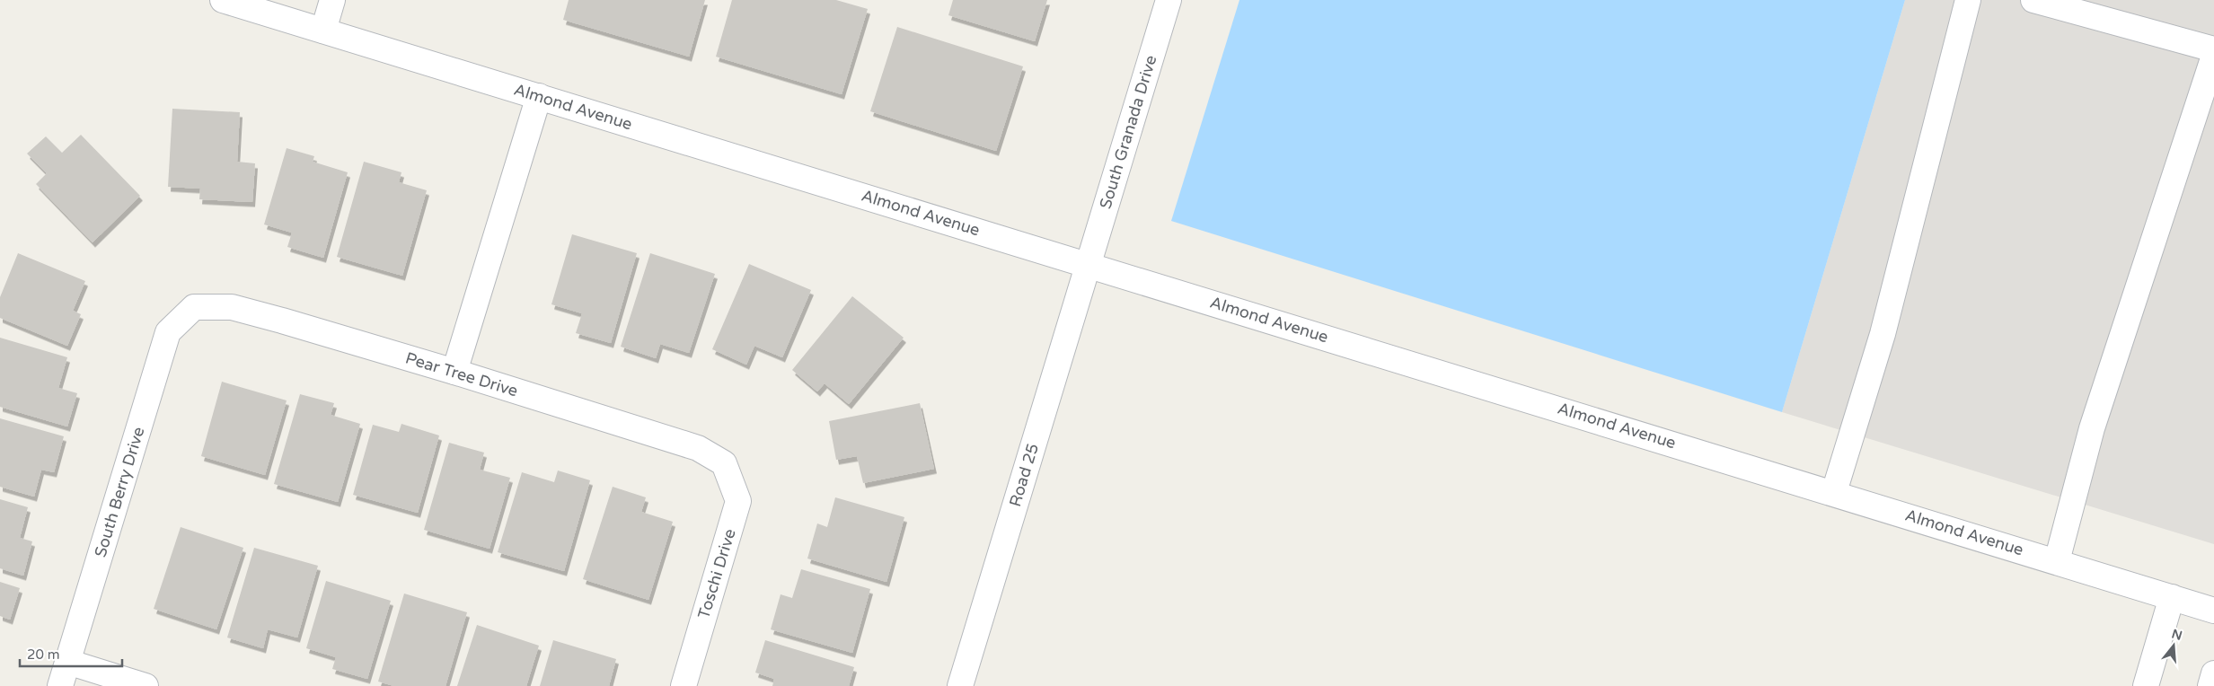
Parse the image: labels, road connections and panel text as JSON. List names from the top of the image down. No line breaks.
{"streets":{"street":["Almond Avenue","South Granada Drive","Pear Tree Drive","Road 25","South Berry Drive","Toschi Drive"]},"crossings":[["Almond Avenue","South Granada Drive"],["Almond Avenue","Road 25"],["South Granada Drive","Road 25"],["Pear Tree Drive","South Berry Drive"],["Pear Tree Drive","Toschi Drive"]],"scale_bar":"20 m","north":"top"}
